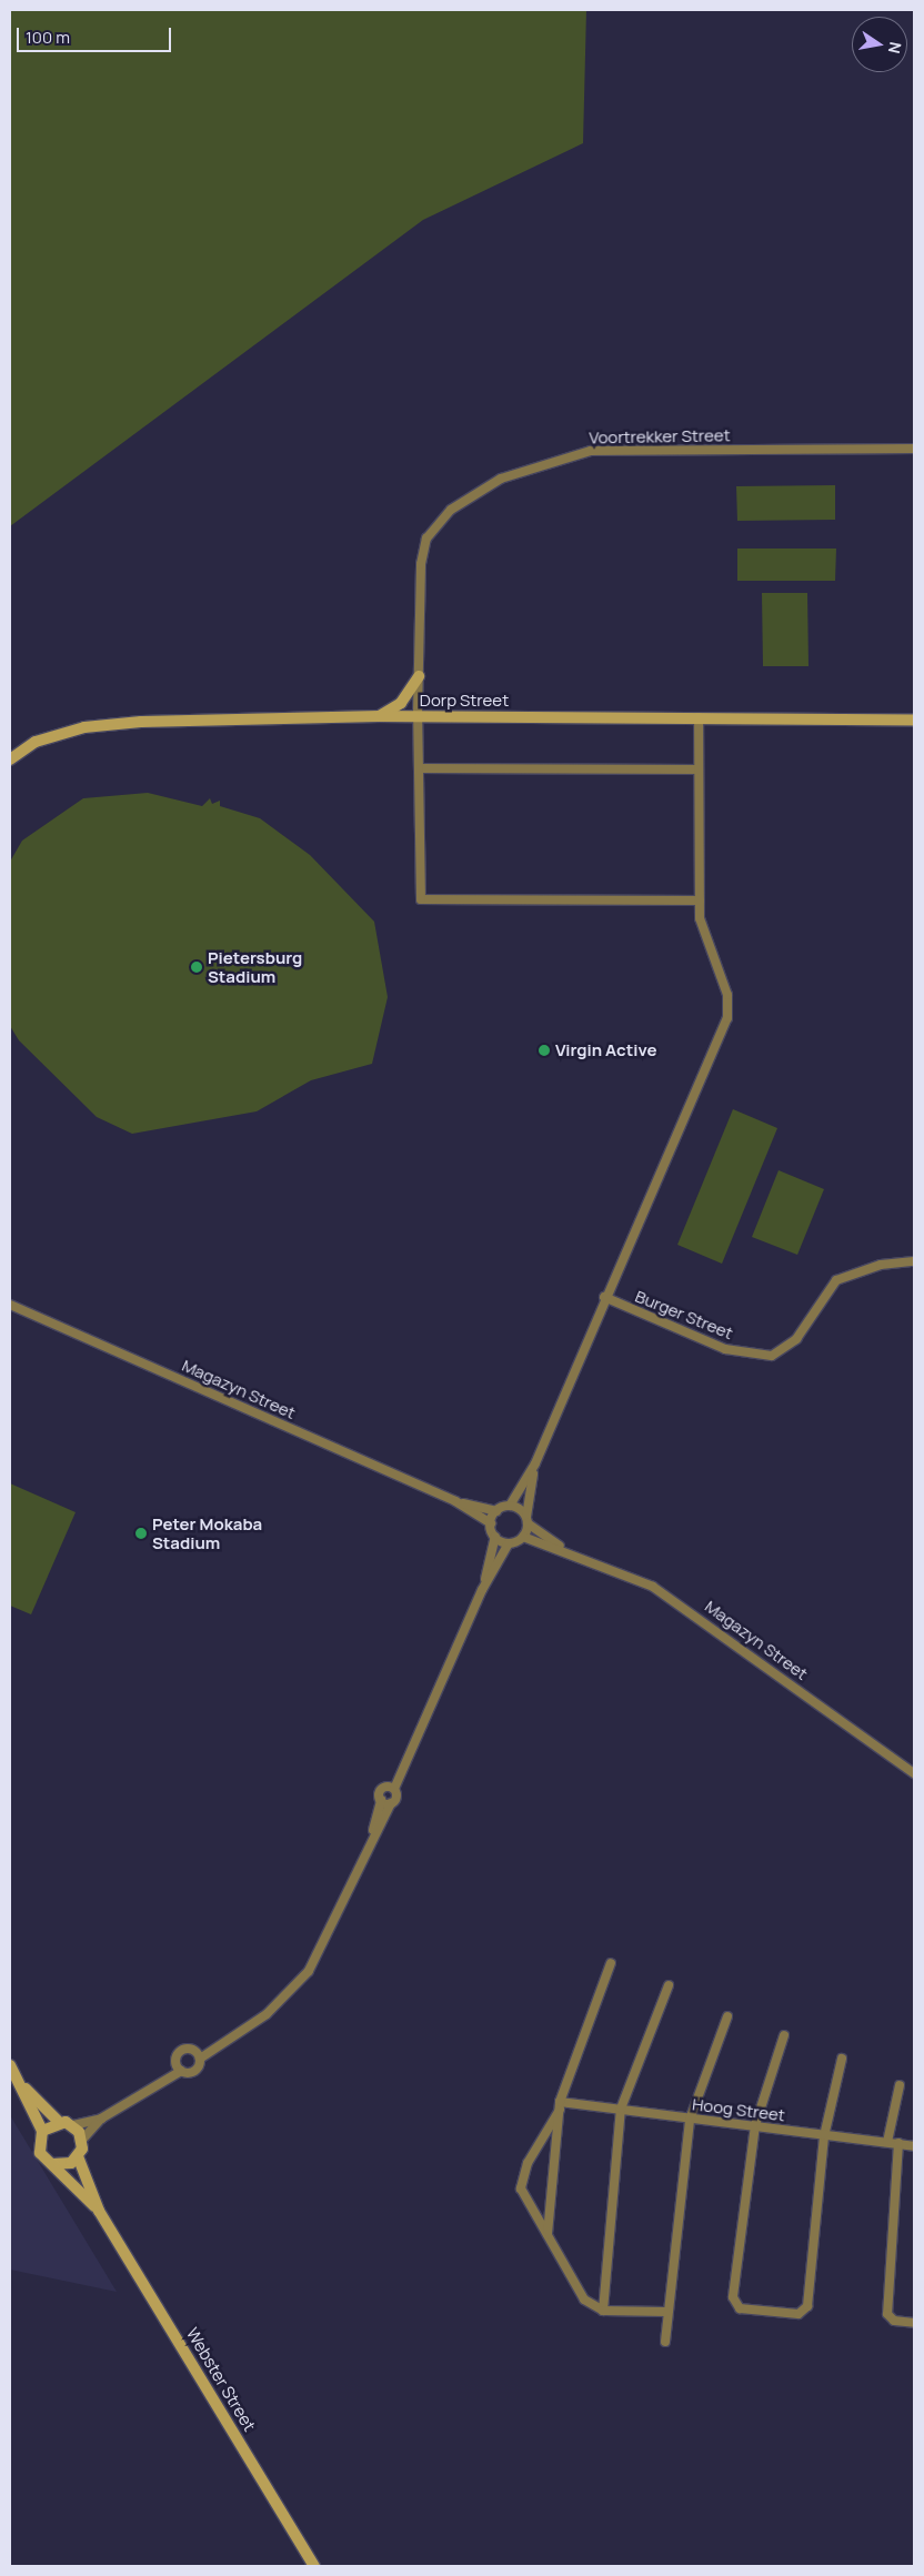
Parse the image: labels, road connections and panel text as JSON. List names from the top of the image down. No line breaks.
{"streets":{"street":["Voortrekker Street","Dorp Street","Burger Street","Magazyn Street","Hoog Street","Webster Street"]},"crossings":[["Voortrekker Street","Dorp Street"]],"places":["Pietersburg Stadium","Virgin Active","Peter Mokaba Stadium"],"scale_bar":"100 m","north":"right"}
